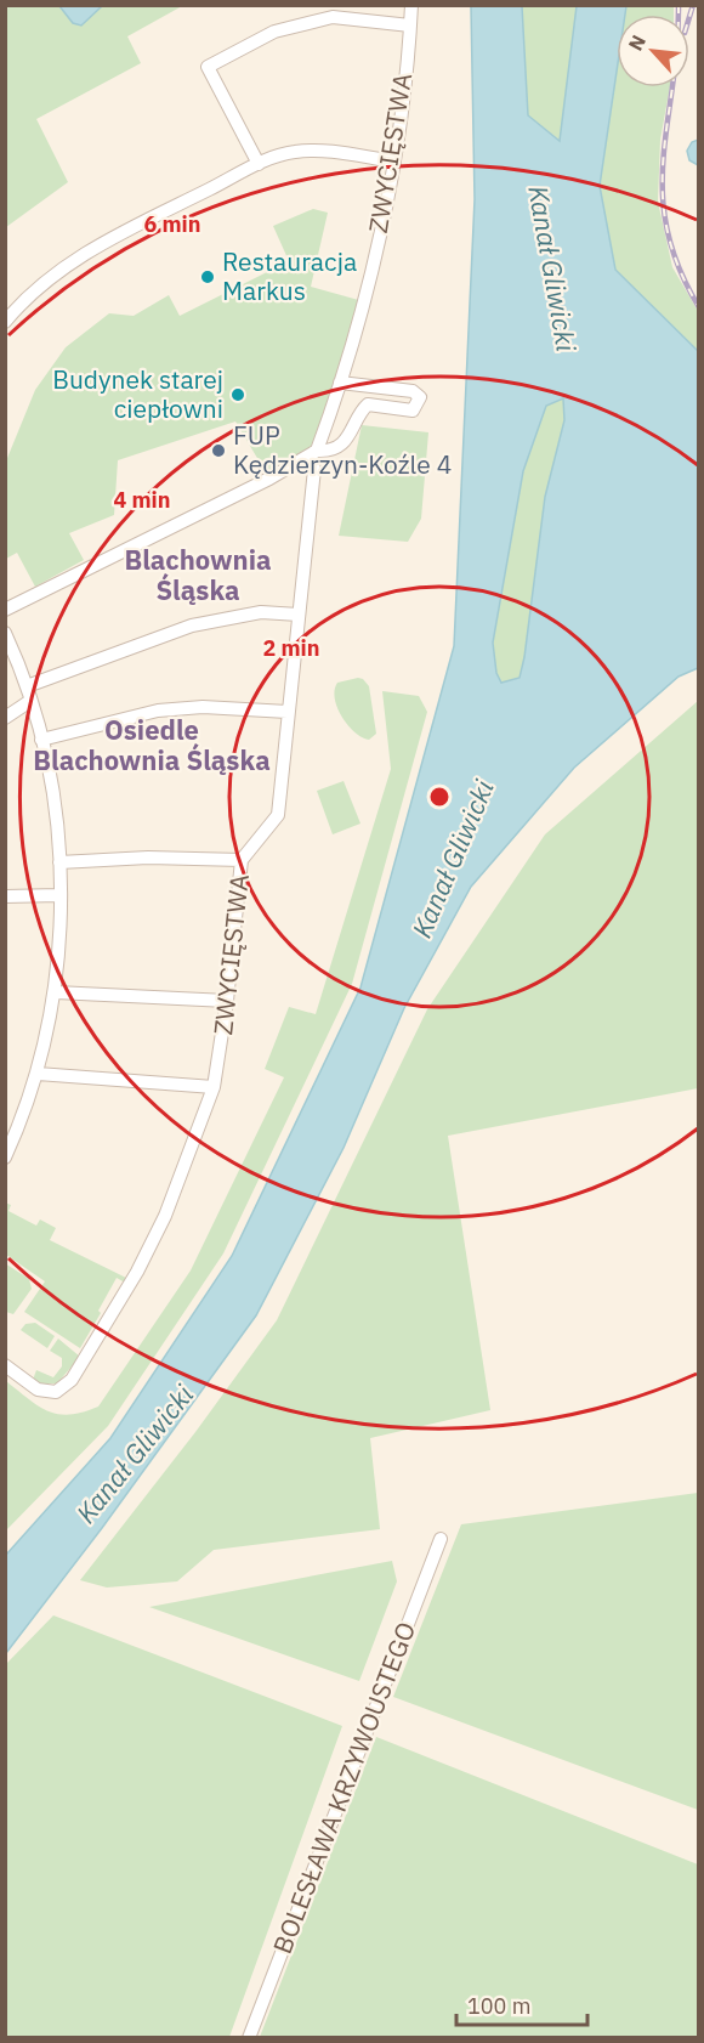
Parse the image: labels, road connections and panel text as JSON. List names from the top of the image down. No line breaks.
{"streets":{"street":["ZWYCIĘSTWA","BOLESŁAWA KRZYWOUSTEGO"]},"districts":["Blachownia Śląska","Osiedle Blachownia Śląska"],"water":["Kanał Gliwicki"],"places":["Restauracja Markus","Budynek starej ciepłowni","FUP Kędzierzyn-Koźle 4"],"scale_bar":"100 m","north":"top left","rings":["6 min","4 min","2 min"]}
